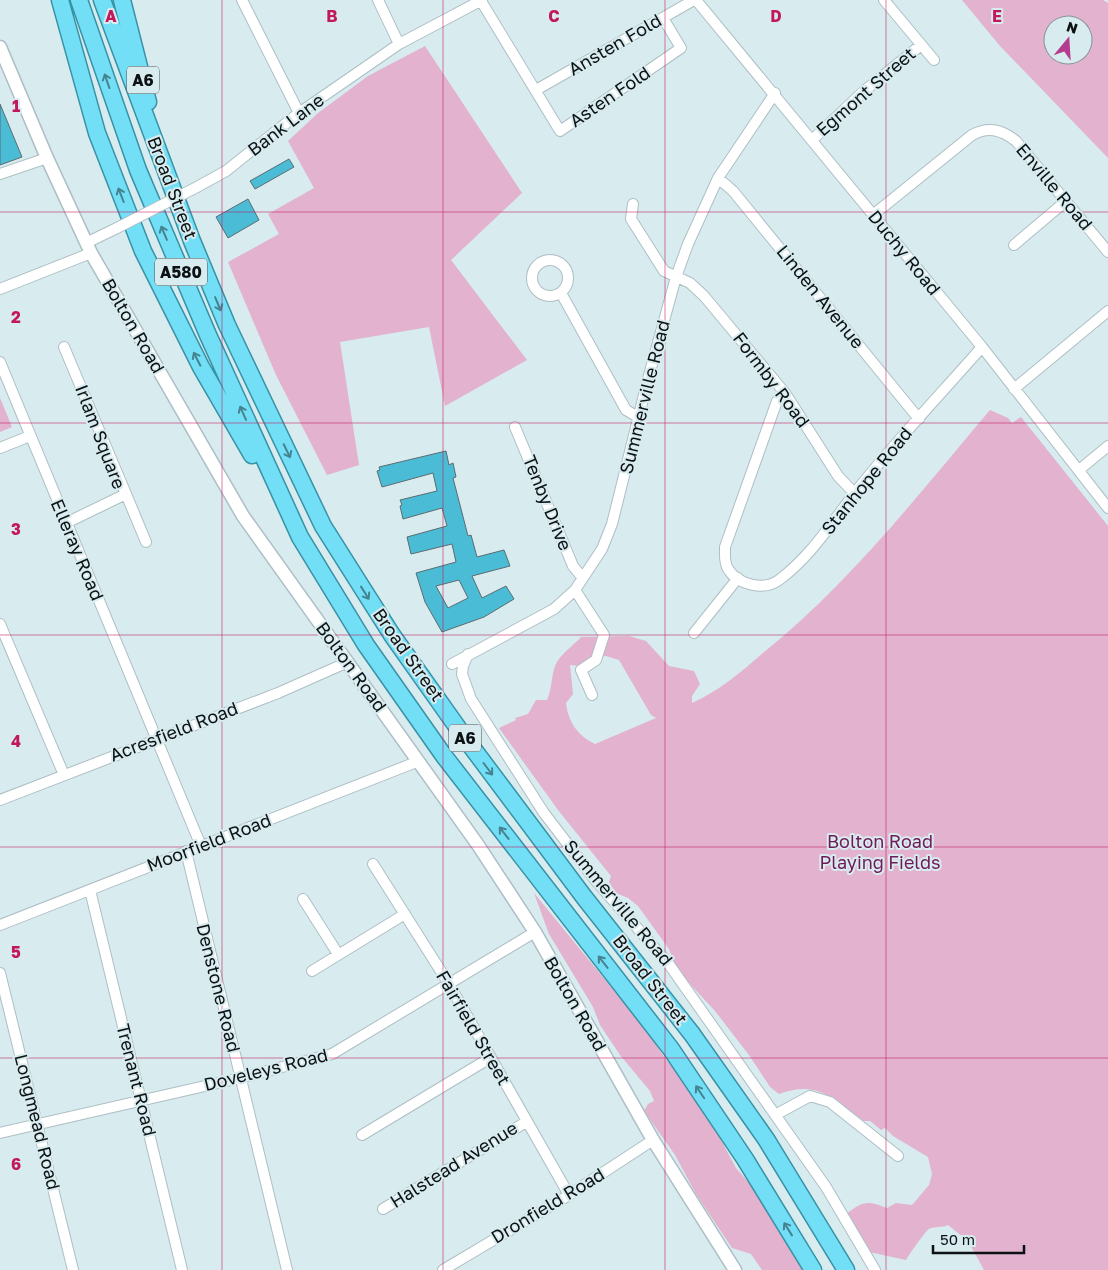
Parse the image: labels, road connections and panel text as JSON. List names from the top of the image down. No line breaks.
{"streets":{"highway":["A6","Broad Street","A580"],"street":["Ansten Fold","Egmont Street","Asten Fold","Bank Lane","Enville Road","Duchy Road","Linden Avenue","Bolton Road","Formby Road","Summerville Road","Irlam Square","Stanhope Road","Tenby Drive","Elleray Road","Acresfield Road","Moorfield Road","Denstone Road","Fairfield Street","Doveleys Road","Trenant Road","Longmead Road","Halstead Avenue","Dronfield Road"]},"crossings":[["Ansten Fold","Asten Fold"],["Ansten Fold","Duchy Road"],["A6","Broad Street"],["Egmont Street","Duchy Road"],["Asten Fold","Bank Lane"],["Bank Lane","Bolton Road"],["Enville Road","Duchy Road"],["Duchy Road","Summerville Road"],["Duchy Road","Stanhope Road"],["Linden Avenue","Summerville Road"],["Linden Avenue","Stanhope Road"],["Bolton Road","Acresfield Road"],["Bolton Road","Moorfield Road"],["Bolton Road","Doveleys Road"],["Bolton Road","Dronfield Road"],["Formby Road","Summerville Road"],["Formby Road","Stanhope Road"],["Summerville Road","Tenby Drive"],["Irlam Square","Elleray Road"],["Elleray Road","Acresfield Road"],["Elleray Road","Moorfield Road"],["Moorfield Road","Denstone Road"],["Moorfield Road","Trenant Road"],["Denstone Road","Doveleys Road"],["Fairfield Street","Doveleys Road"],["Fairfield Street","Halstead Avenue"],["Fairfield Street","Dronfield Road"],["Doveleys Road","Trenant Road"],["Doveleys Road","Longmead Road"]],"parks":["Bolton Road Playing Fields"],"scale_bar":"50 m","north":"top","grid":{"columns":["A","B","C","D","E"],"rows":["1","2","3","4","5","6"]}}
